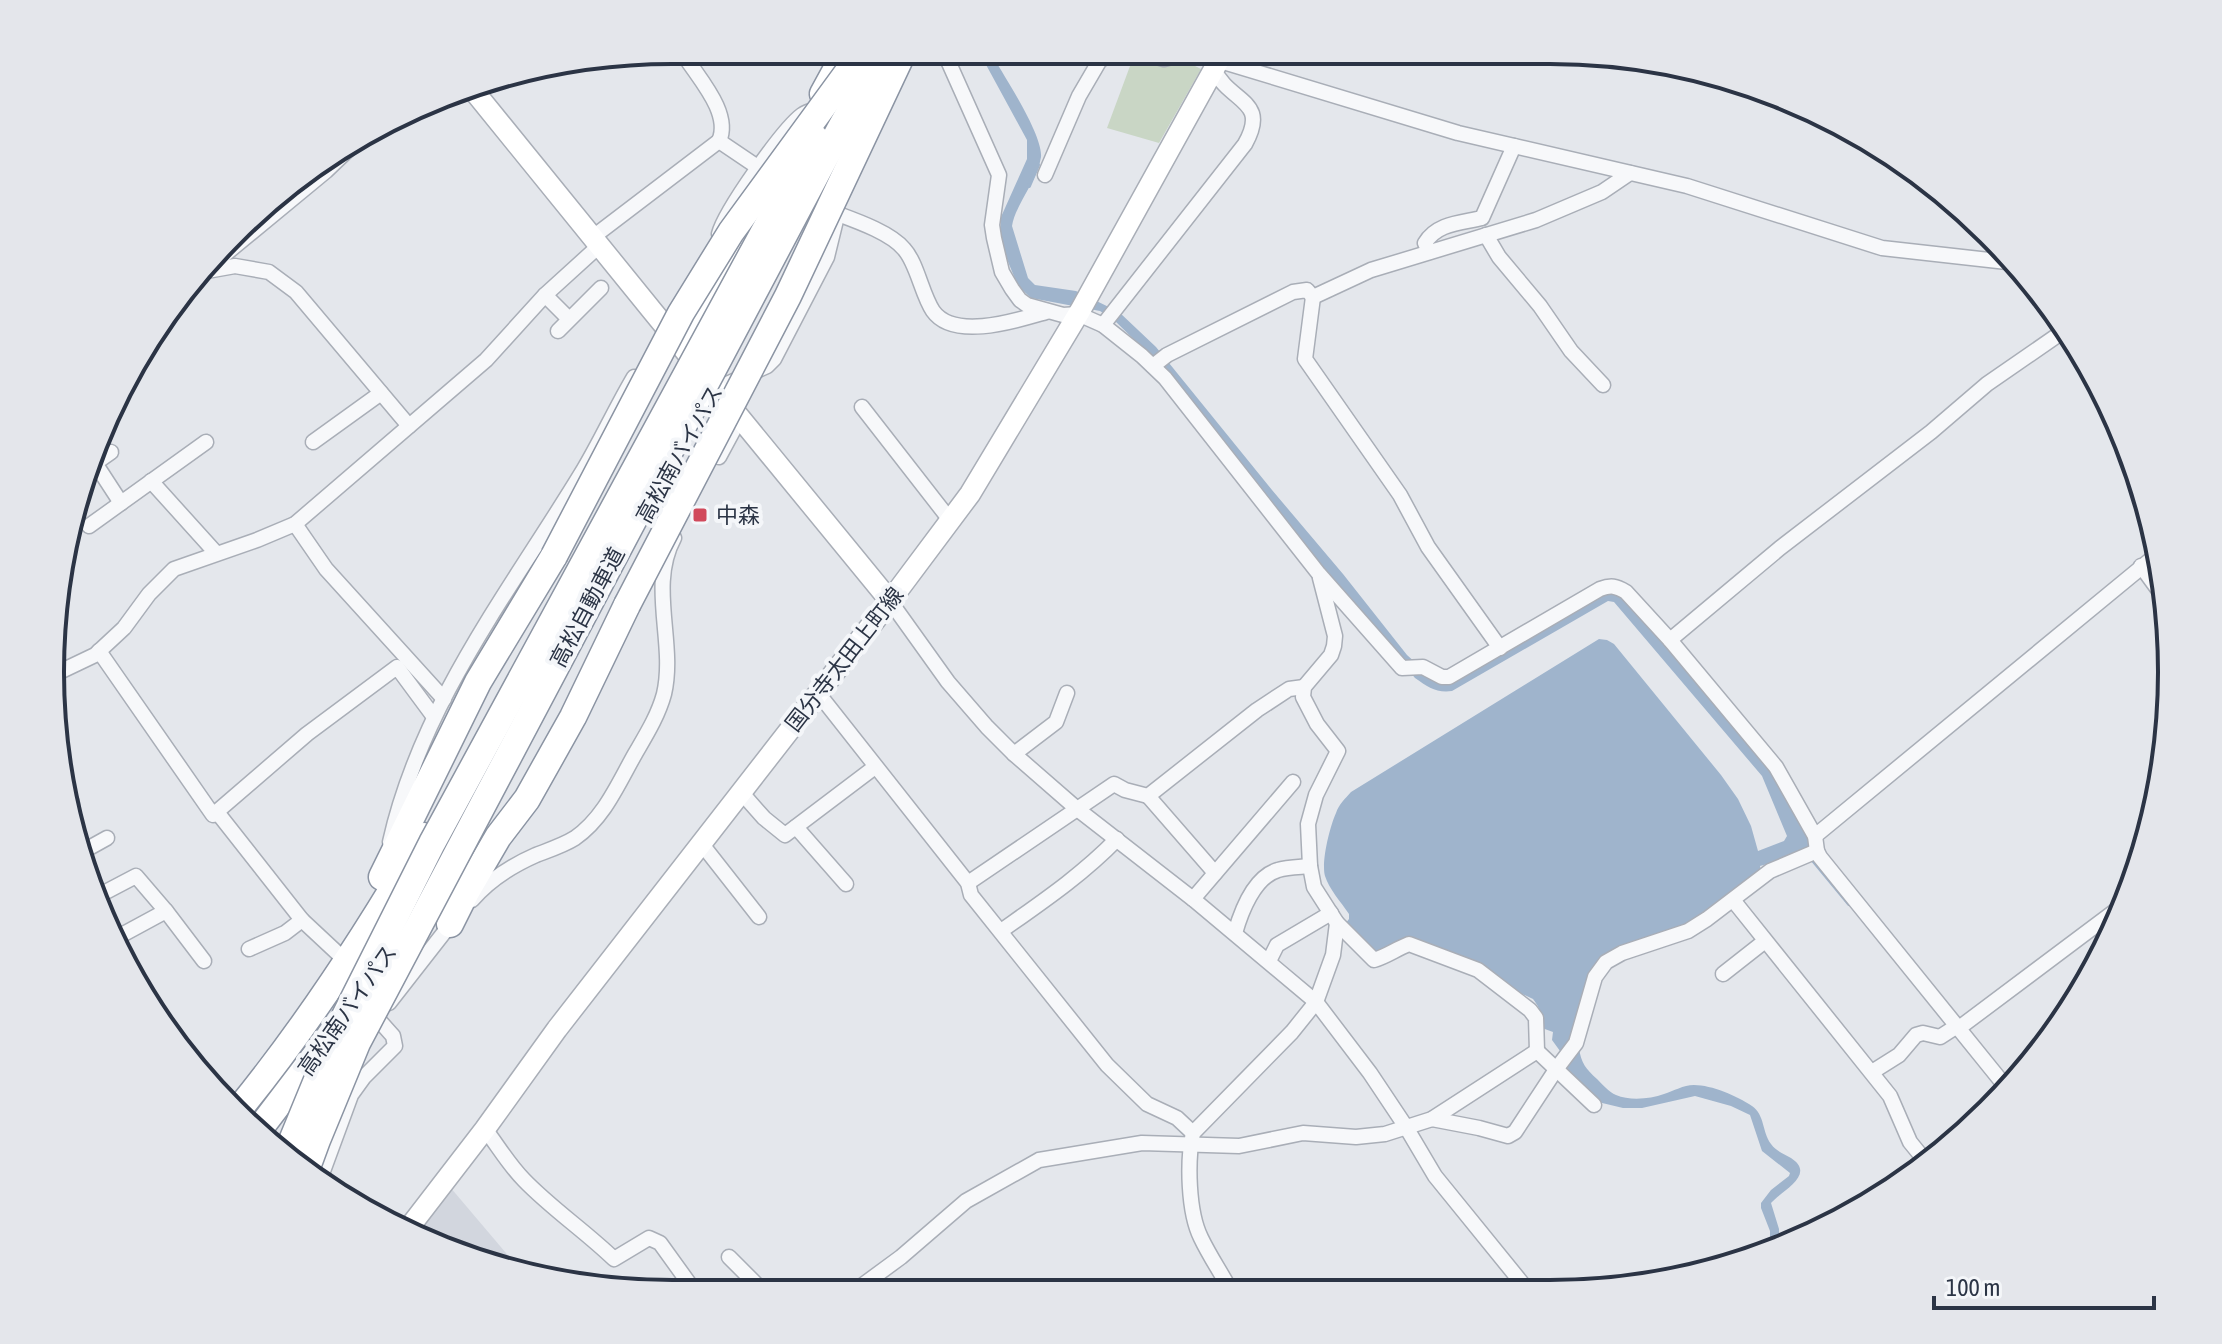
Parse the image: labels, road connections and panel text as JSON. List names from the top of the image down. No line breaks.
{"streets":{"highway":["高松南バイパス","高松自動車道"],"main road":["国分寺太田上町線"]},"places":{"transit":["中森"]},"scale_bar":"100 m"}
